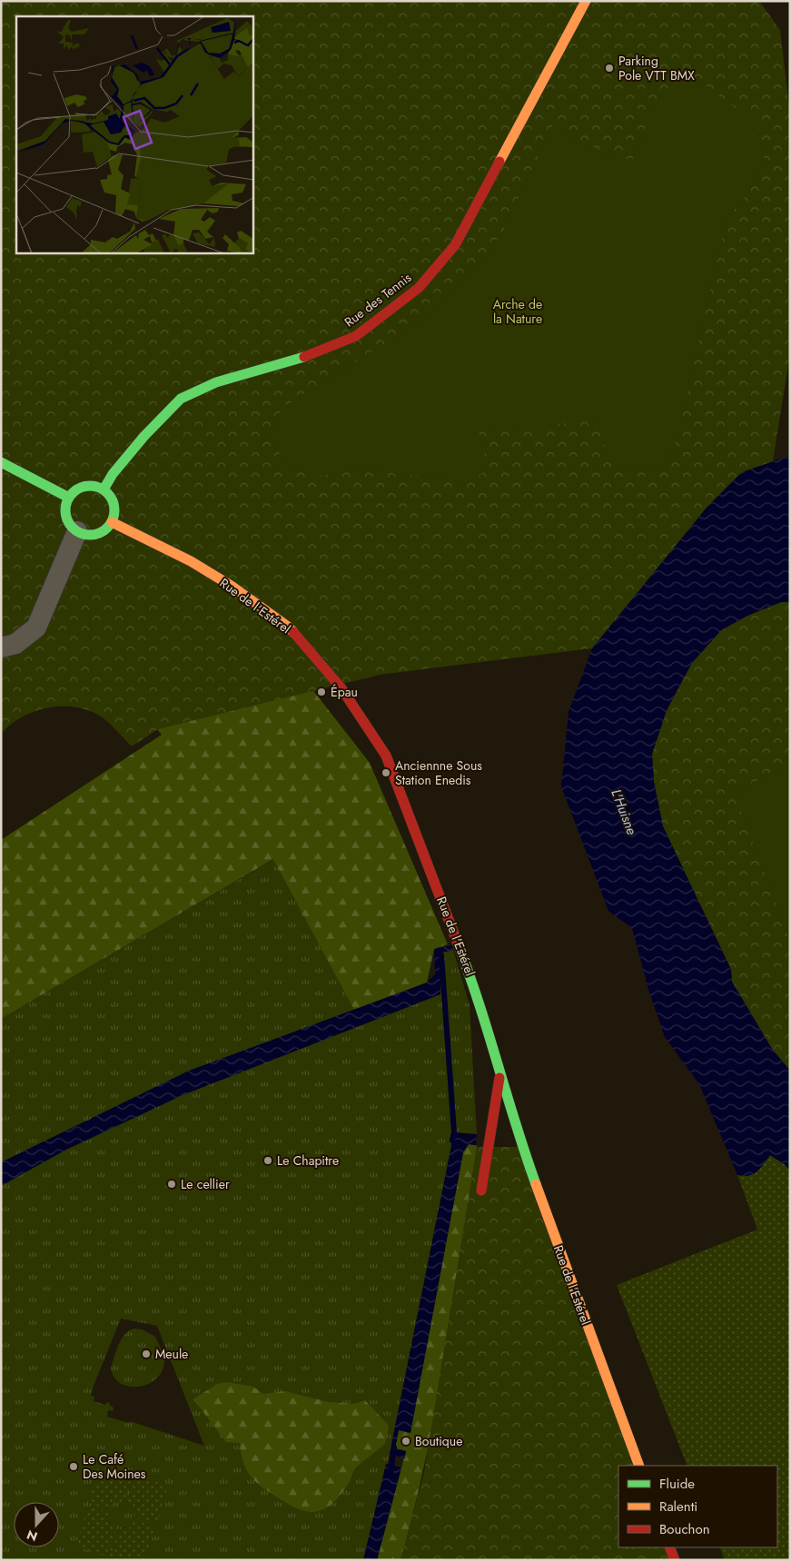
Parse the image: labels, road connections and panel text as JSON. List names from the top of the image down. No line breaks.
{"streets":{"street":["Rue des Tennis","Rue de l'Estérel"]},"crossings":[["Rue des Tennis","Rue de l'Estérel"]],"water":["L'Huisne"],"parks":["Arche de la Nature"],"places":["Parking Pole VTT BMX","Épau","Anciennne Sous Station Enedis","Le Chapitre","Le cellier","Meule","Boutique","Le Café Des Moines"],"legend":["Fluide","Ralenti","Bouchon"],"north":"bottom"}
